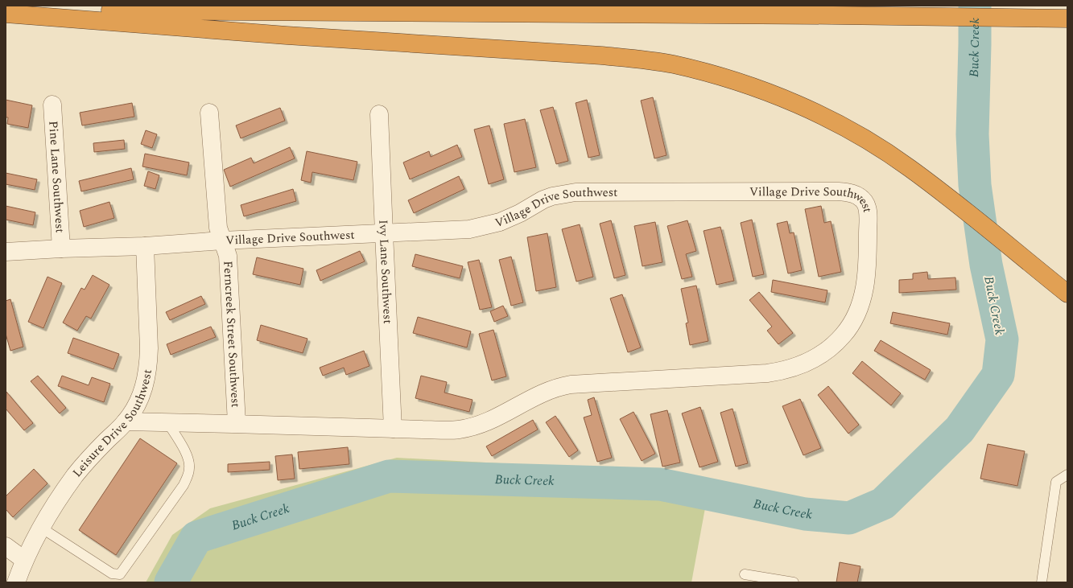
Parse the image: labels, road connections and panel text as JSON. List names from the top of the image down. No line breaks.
{"streets":{"street":["Pine Lane Southwest","Village Drive Southwest","Ivy Lane Southwest","Ferncreek Street Southwest","Leisure Drive Southwest"]},"crossings":[["Pine Lane Southwest","Village Drive Southwest"],["Village Drive Southwest","Ivy Lane Southwest"],["Village Drive Southwest","Ferncreek Street Southwest"],["Village Drive Southwest","Leisure Drive Southwest"]],"water":["Buck Creek"]}
